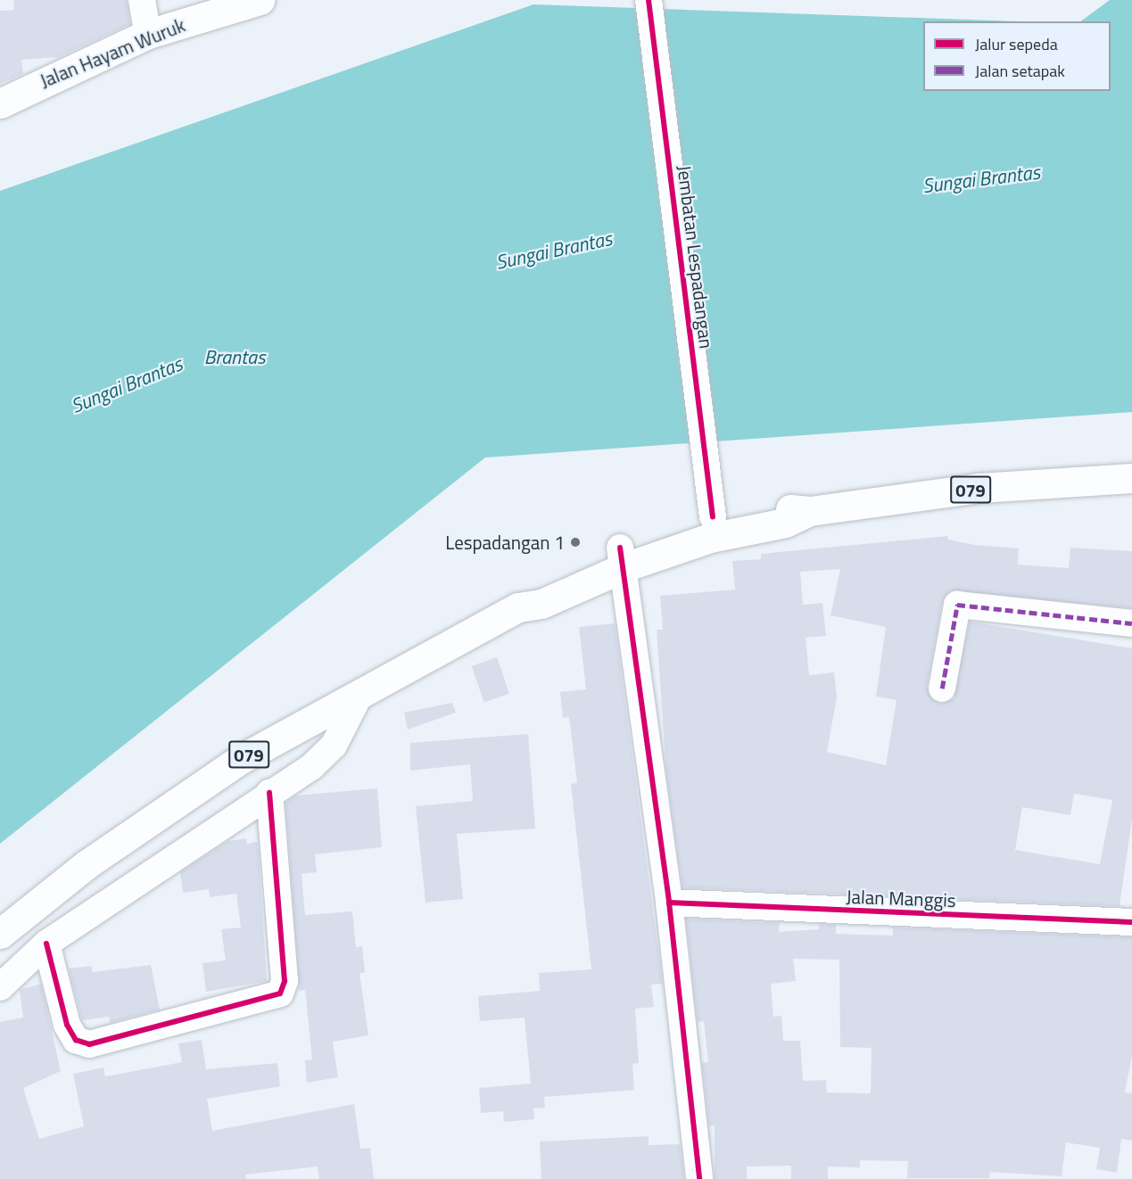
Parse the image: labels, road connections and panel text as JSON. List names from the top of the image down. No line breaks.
{"streets":{"main road":["Jalan Hayam Wuruk","079"],"street":["Jembatan Lespadangan","Jalan Manggis"]},"crossings":[["Jembatan Lespadangan","079"]],"water":["Sungai Brantas","Brantas"],"places":["Lespadangan 1"],"legend":["Jalur sepeda","Jalan setapak"]}
